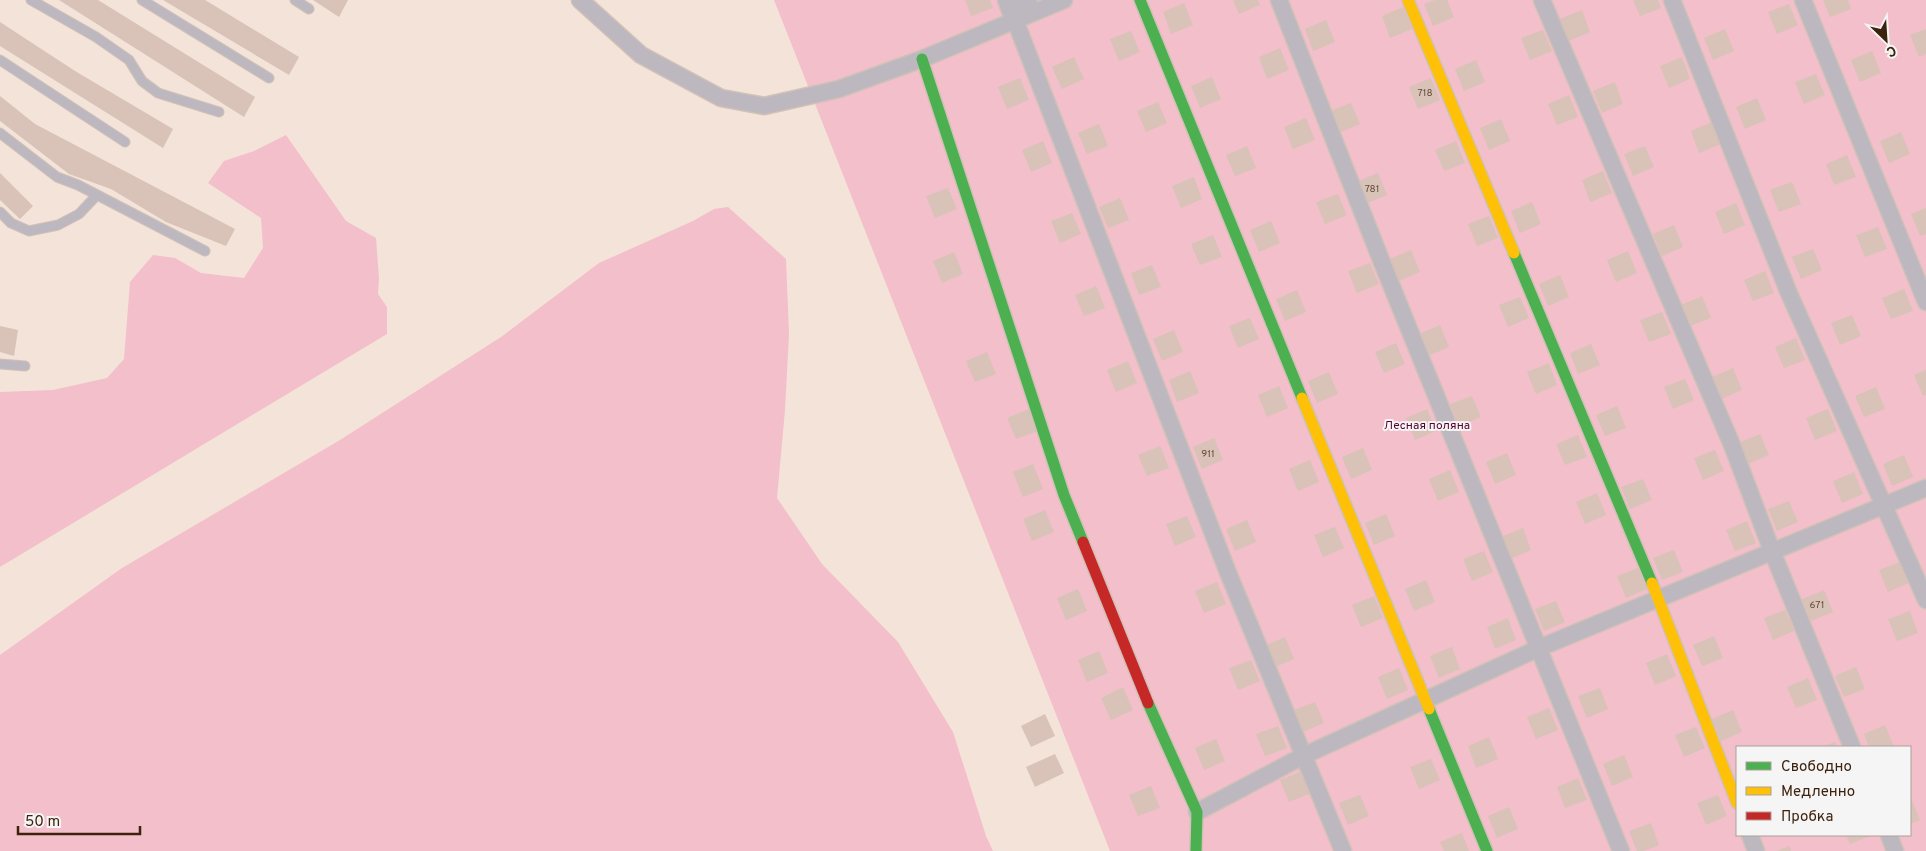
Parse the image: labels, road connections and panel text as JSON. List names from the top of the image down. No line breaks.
{"parks":["Лесная поляна"],"house_numbers":["718","781","911","671"],"legend":["Свободно","Медленно","Пробка"],"scale_bar":"50 m","north":"bottom right"}
